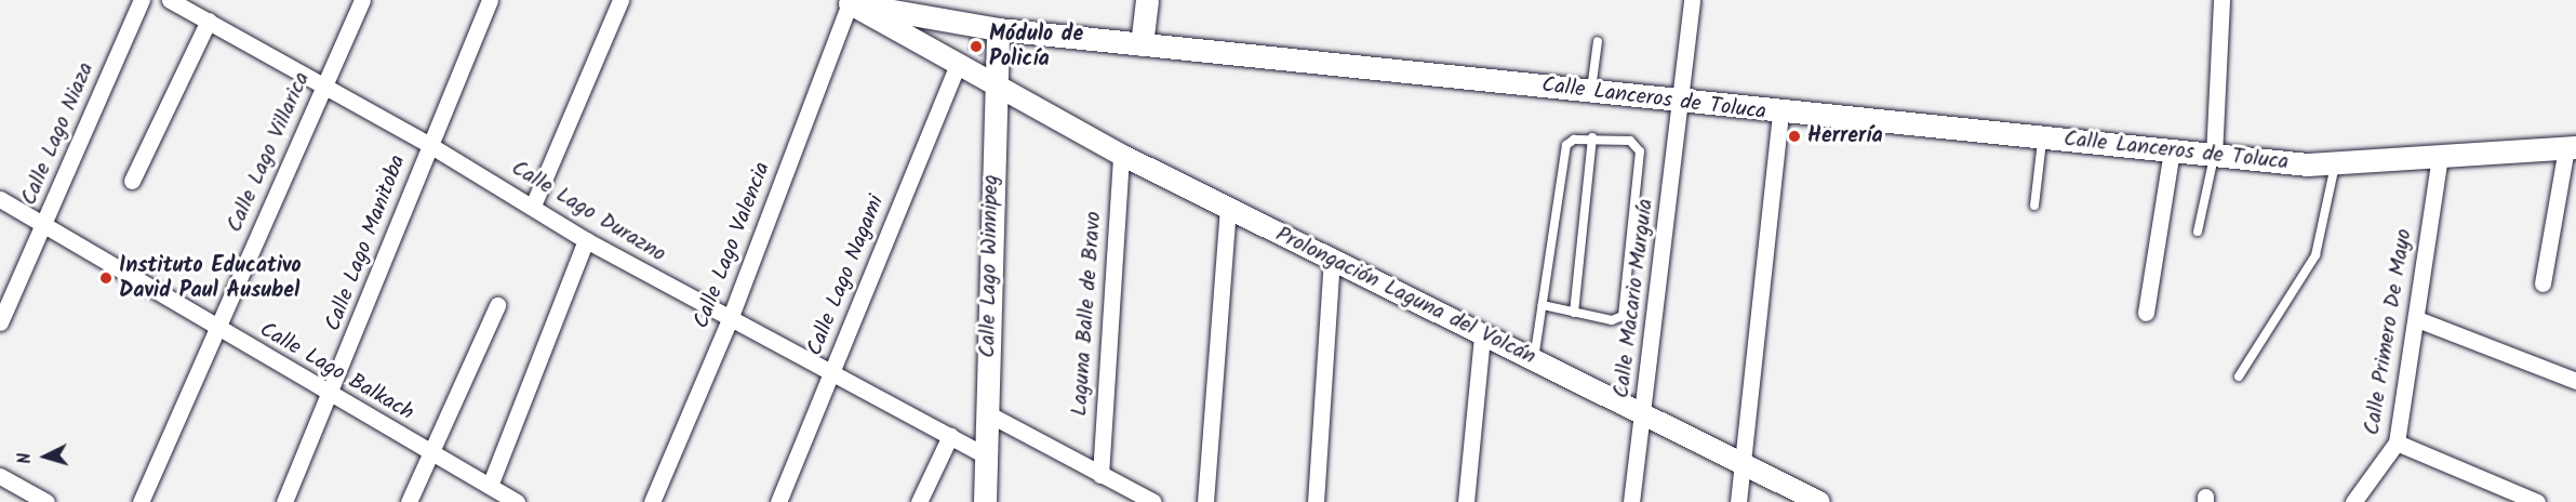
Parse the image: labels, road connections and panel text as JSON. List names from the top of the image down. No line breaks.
{"streets":{"main road":["Calle Lanceros de Toluca","Calle Lago Winnipeg"],"street":["Calle Lago Niaza","Calle Lago Villarica","Calle Lago Durazno","Calle Lago Manitoba","Calle Lago Valencia","Calle Lago Nagami","Prolongación Laguna del Volcán","Calle Macario Murguía","Laguna Balle de Bravo","Calle Primero De Mayo","Calle Lago Balkach"]},"crossings":[["Calle Lanceros de Toluca","Calle Lago Valencia"],["Calle Lanceros de Toluca","Calle Lago Winnipeg"],["Calle Lanceros de Toluca","Prolongación Laguna del Volcán"],["Calle Lanceros de Toluca","Calle Macario Murguía"],["Calle Lanceros de Toluca","Calle Primero De Mayo"],["Calle Lago Niaza","Calle Lago Balkach"],["Calle Lago Villarica","Calle Lago Durazno"],["Calle Lago Villarica","Calle Lago Balkach"],["Calle Lago Durazno","Calle Lago Manitoba"],["Calle Lago Durazno","Calle Lago Valencia"],["Calle Lago Durazno","Calle Lago Winnipeg"],["Calle Lago Durazno","Calle Lago Nagami"],["Calle Lago Manitoba","Calle Lago Balkach"],["Calle Lago Valencia","Prolongación Laguna del Volcán"],["Calle Lago Winnipeg","Prolongación Laguna del Volcán"],["Calle Lago Nagami","Prolongación Laguna del Volcán"],["Prolongación Laguna del Volcán","Calle Macario Murguía"],["Prolongación Laguna del Volcán","Laguna Balle de Bravo"]],"places":["Módulo de Policía","Herrería","Instituto Educativo David Paul Ausubel"],"north":"left"}
